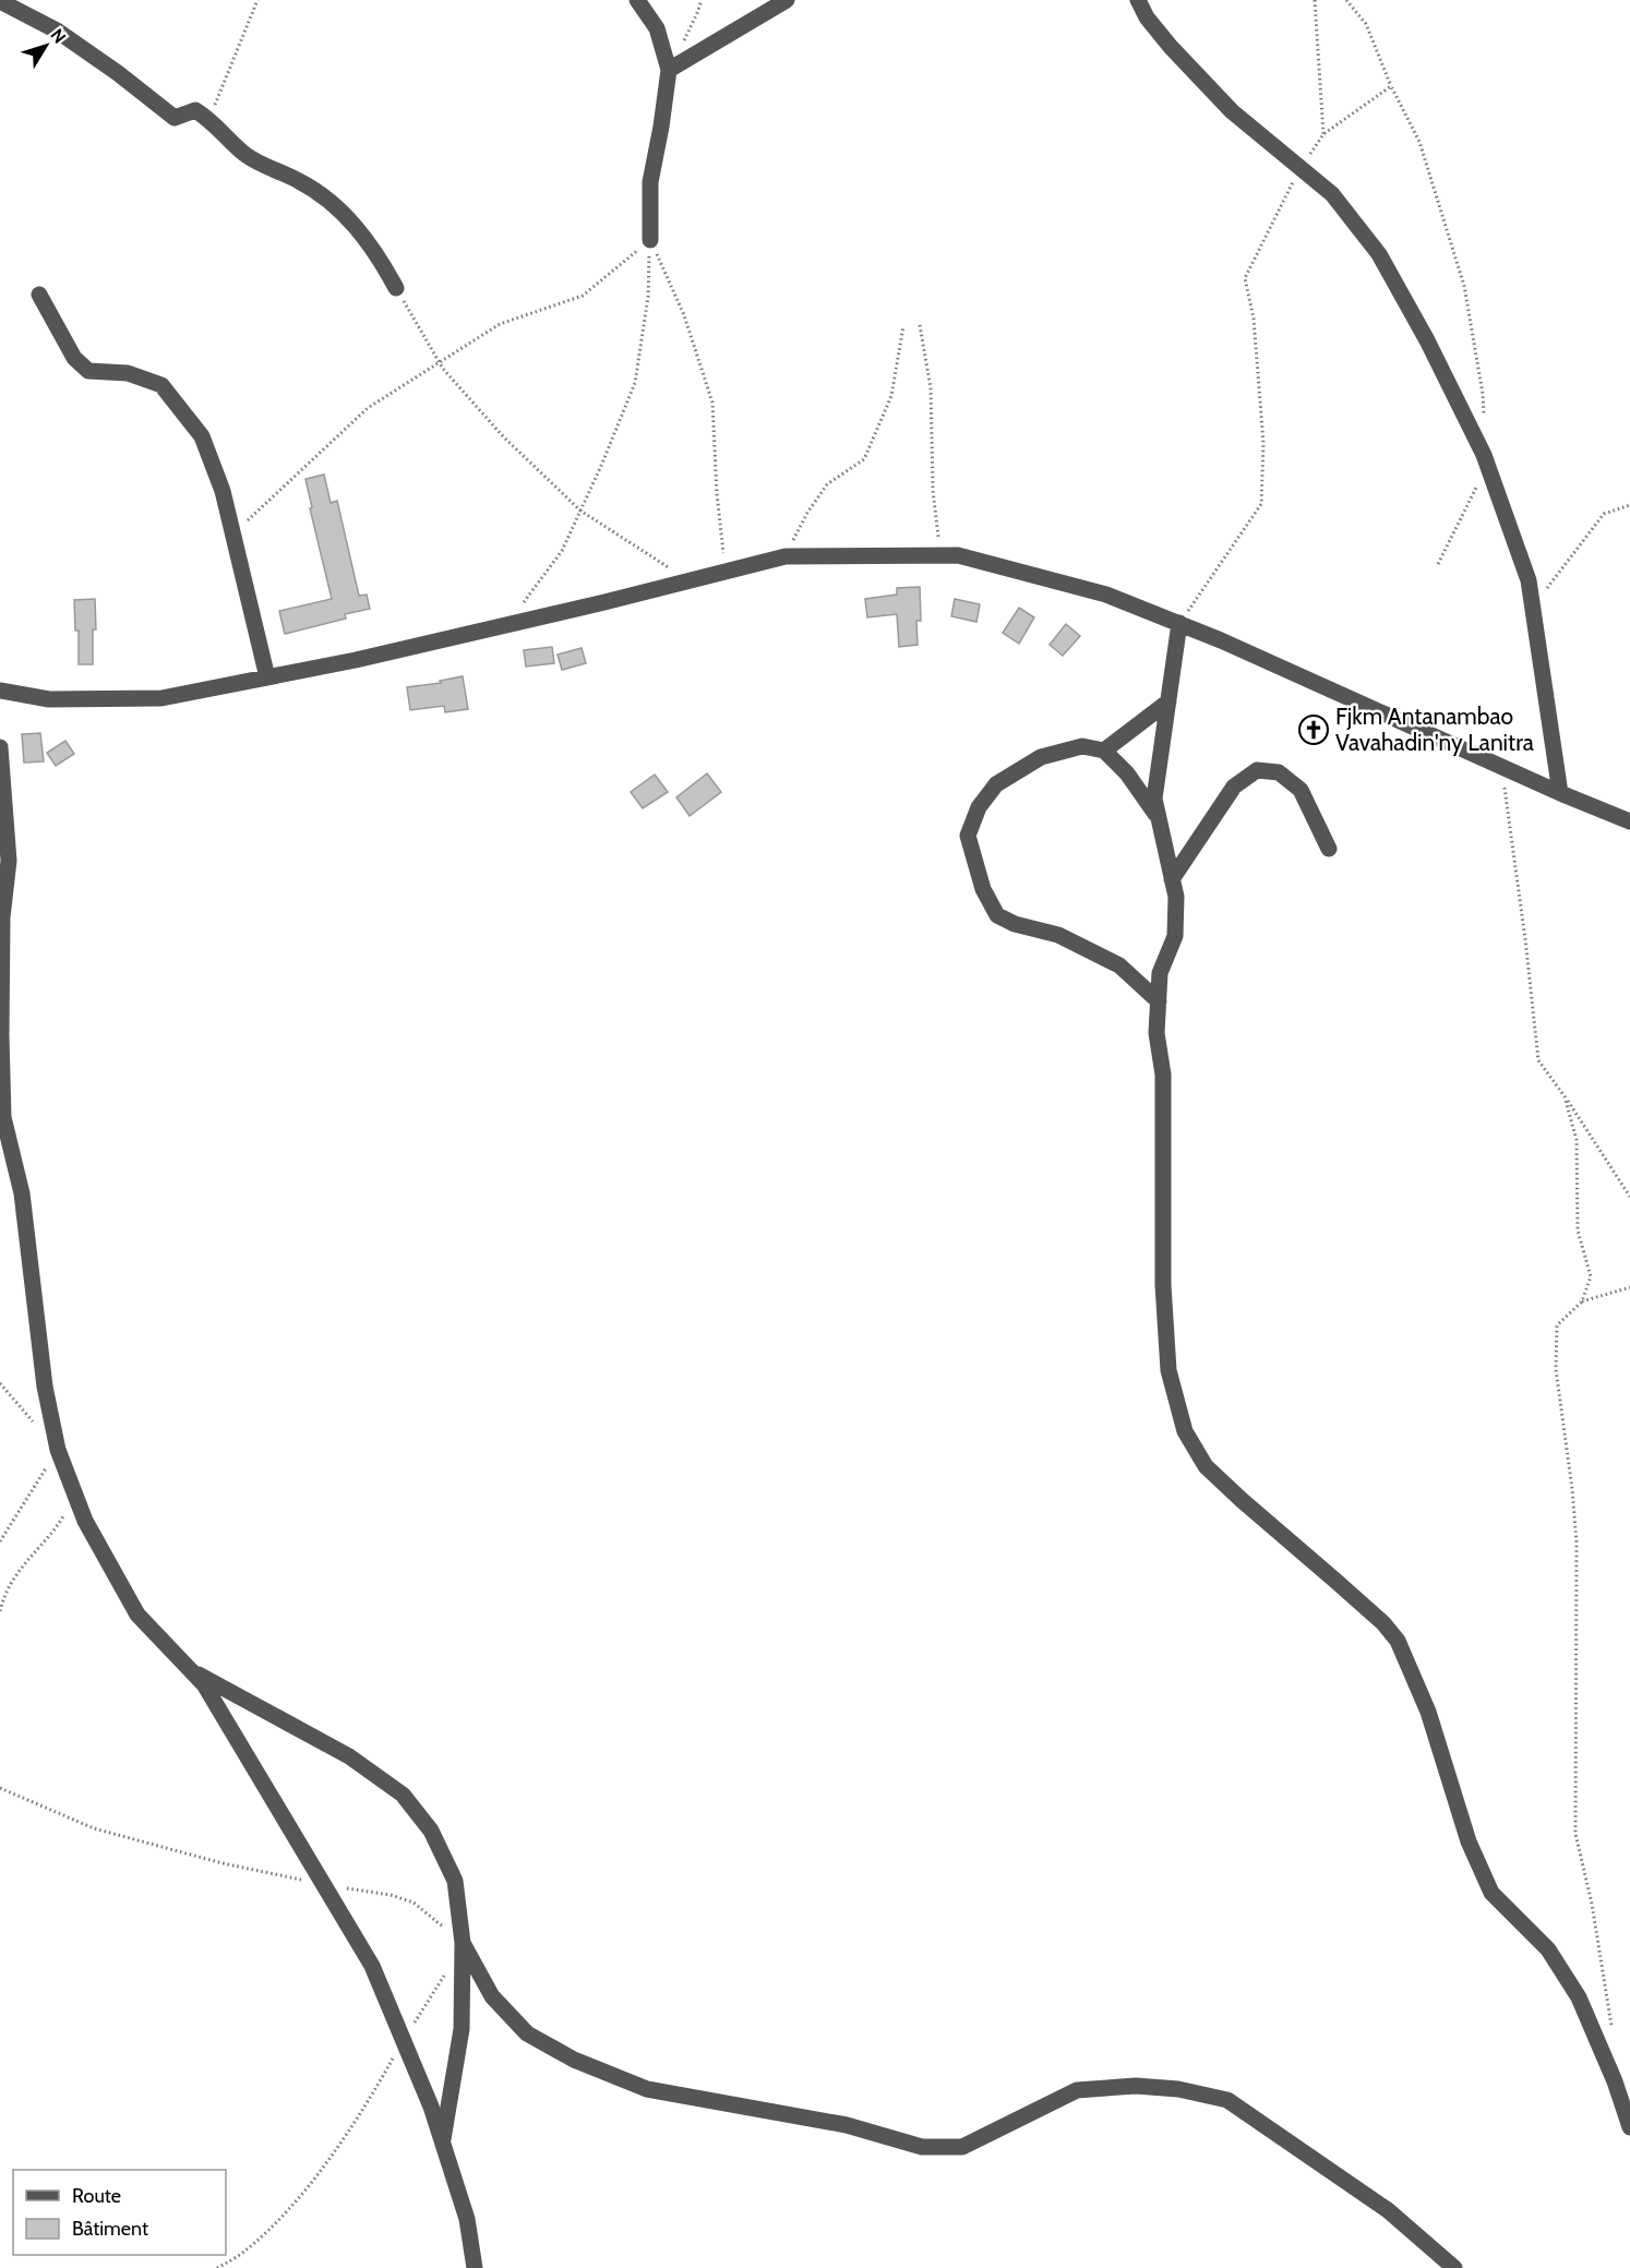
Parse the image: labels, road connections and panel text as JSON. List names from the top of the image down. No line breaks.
{"places":{"church":["Fjkm Antanambao Vavahadin'ny Lanitra"]},"legend":["Route","Bâtiment"],"north":"top right"}
